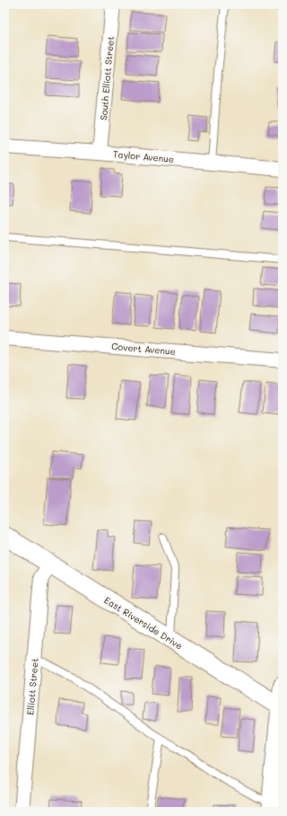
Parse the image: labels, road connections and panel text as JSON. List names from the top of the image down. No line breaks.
{"streets":{"street":["South Elliott Street","Taylor Avenue","Covert Avenue","East Riverside Drive","Elliott Street"]},"crossings":[["South Elliott Street","Taylor Avenue"],["East Riverside Drive","Elliott Street"]]}
